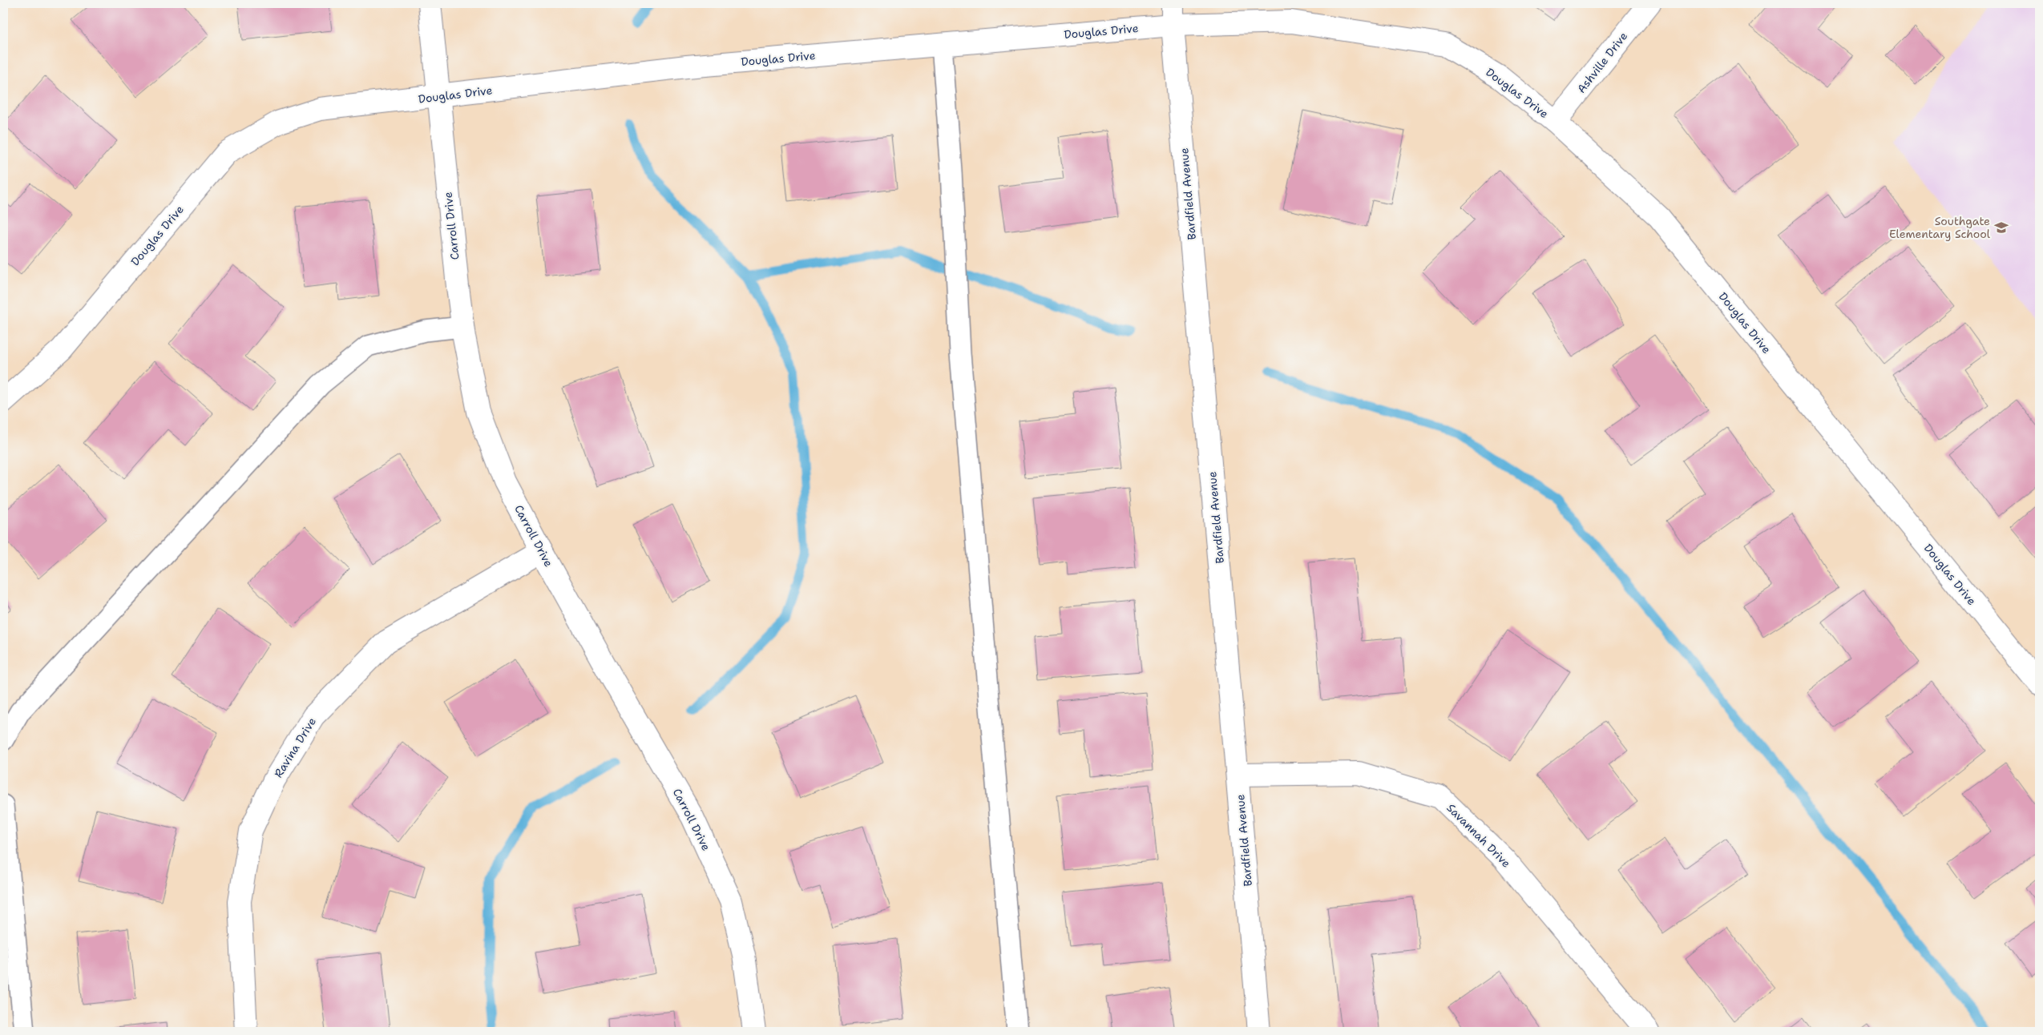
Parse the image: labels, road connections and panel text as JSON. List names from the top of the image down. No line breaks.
{"streets":{"street":["Douglas Drive","Ashville Drive","Bardfield Avenue","Carroll Drive","Ravina Drive","Savannah Drive"]},"crossings":[["Douglas Drive","Ashville Drive"],["Douglas Drive","Bardfield Avenue"],["Douglas Drive","Carroll Drive"],["Bardfield Avenue","Savannah Drive"],["Carroll Drive","Ravina Drive"]],"places":{"school or university":["Southgate Elementary School"]}}
